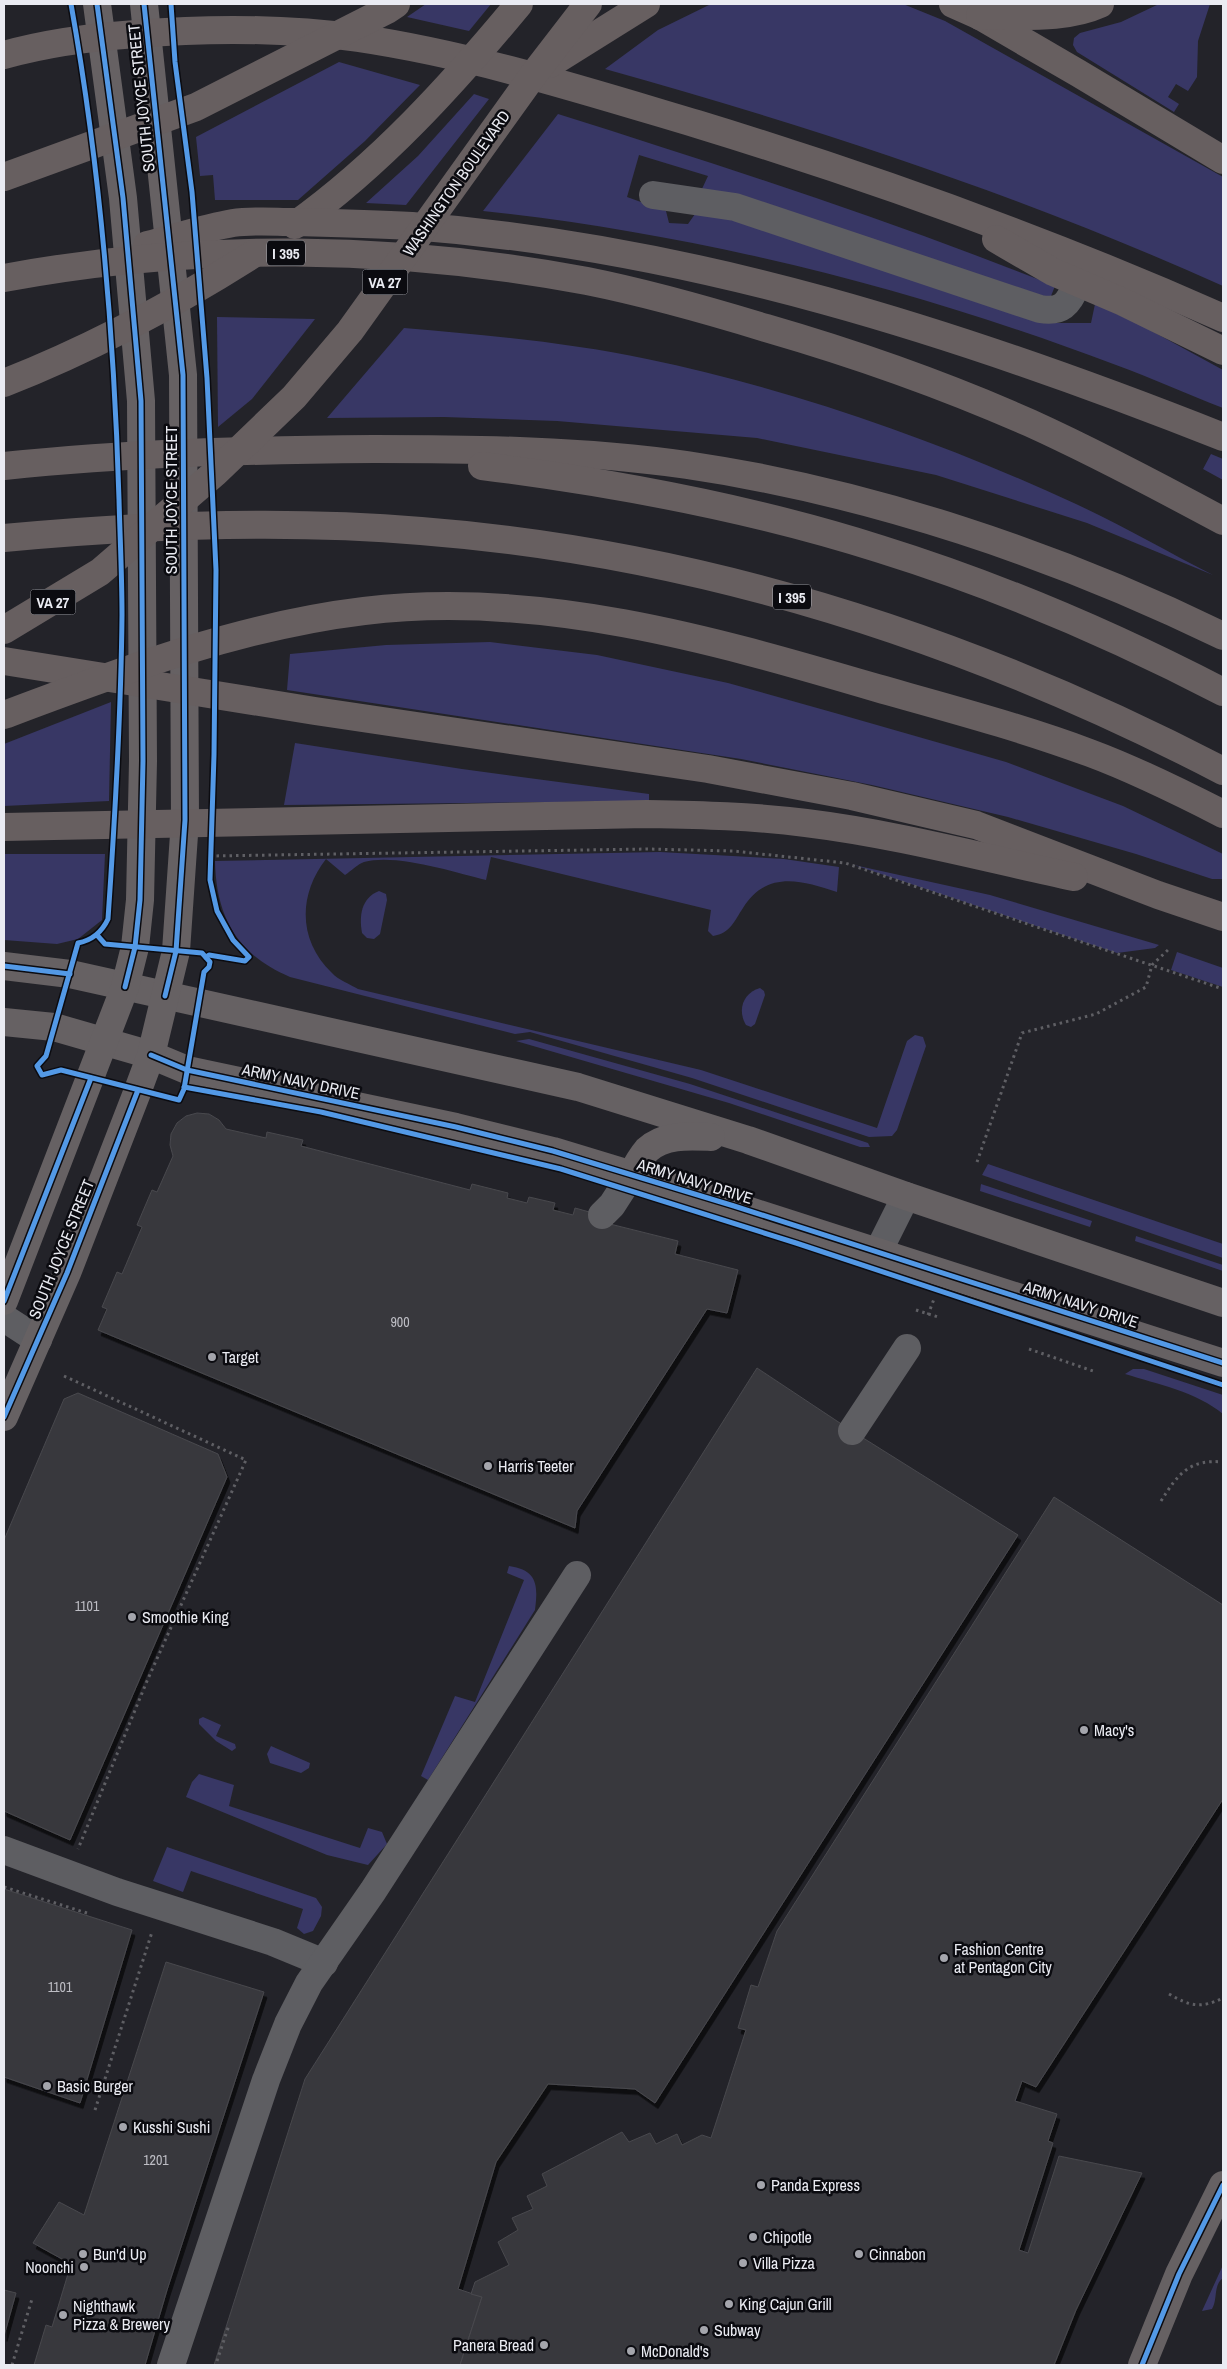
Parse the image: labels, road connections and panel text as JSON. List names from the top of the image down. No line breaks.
{"streets":{"highway":["WASHINGTON BOULEVARD","I 395","VA 27"],"main road":["SOUTH JOYCE STREET","ARMY NAVY DRIVE"]},"crossings":[["SOUTH JOYCE STREET","ARMY NAVY DRIVE"]],"places":["Target","Harris Teeter","Smoothie King","Macy's","Fashion Centre at Pentagon City","Basic Burger","Kusshi Sushi","Panda Express","Chipotle","Bun'd Up","Cinnabon","Villa Pizza","Noonchi","King Cajun Grill","Nighthawk Pizza & Brewery","Subway","Panera Bread","McDonald's"],"house_numbers":["900","1101","1101","1201"]}
